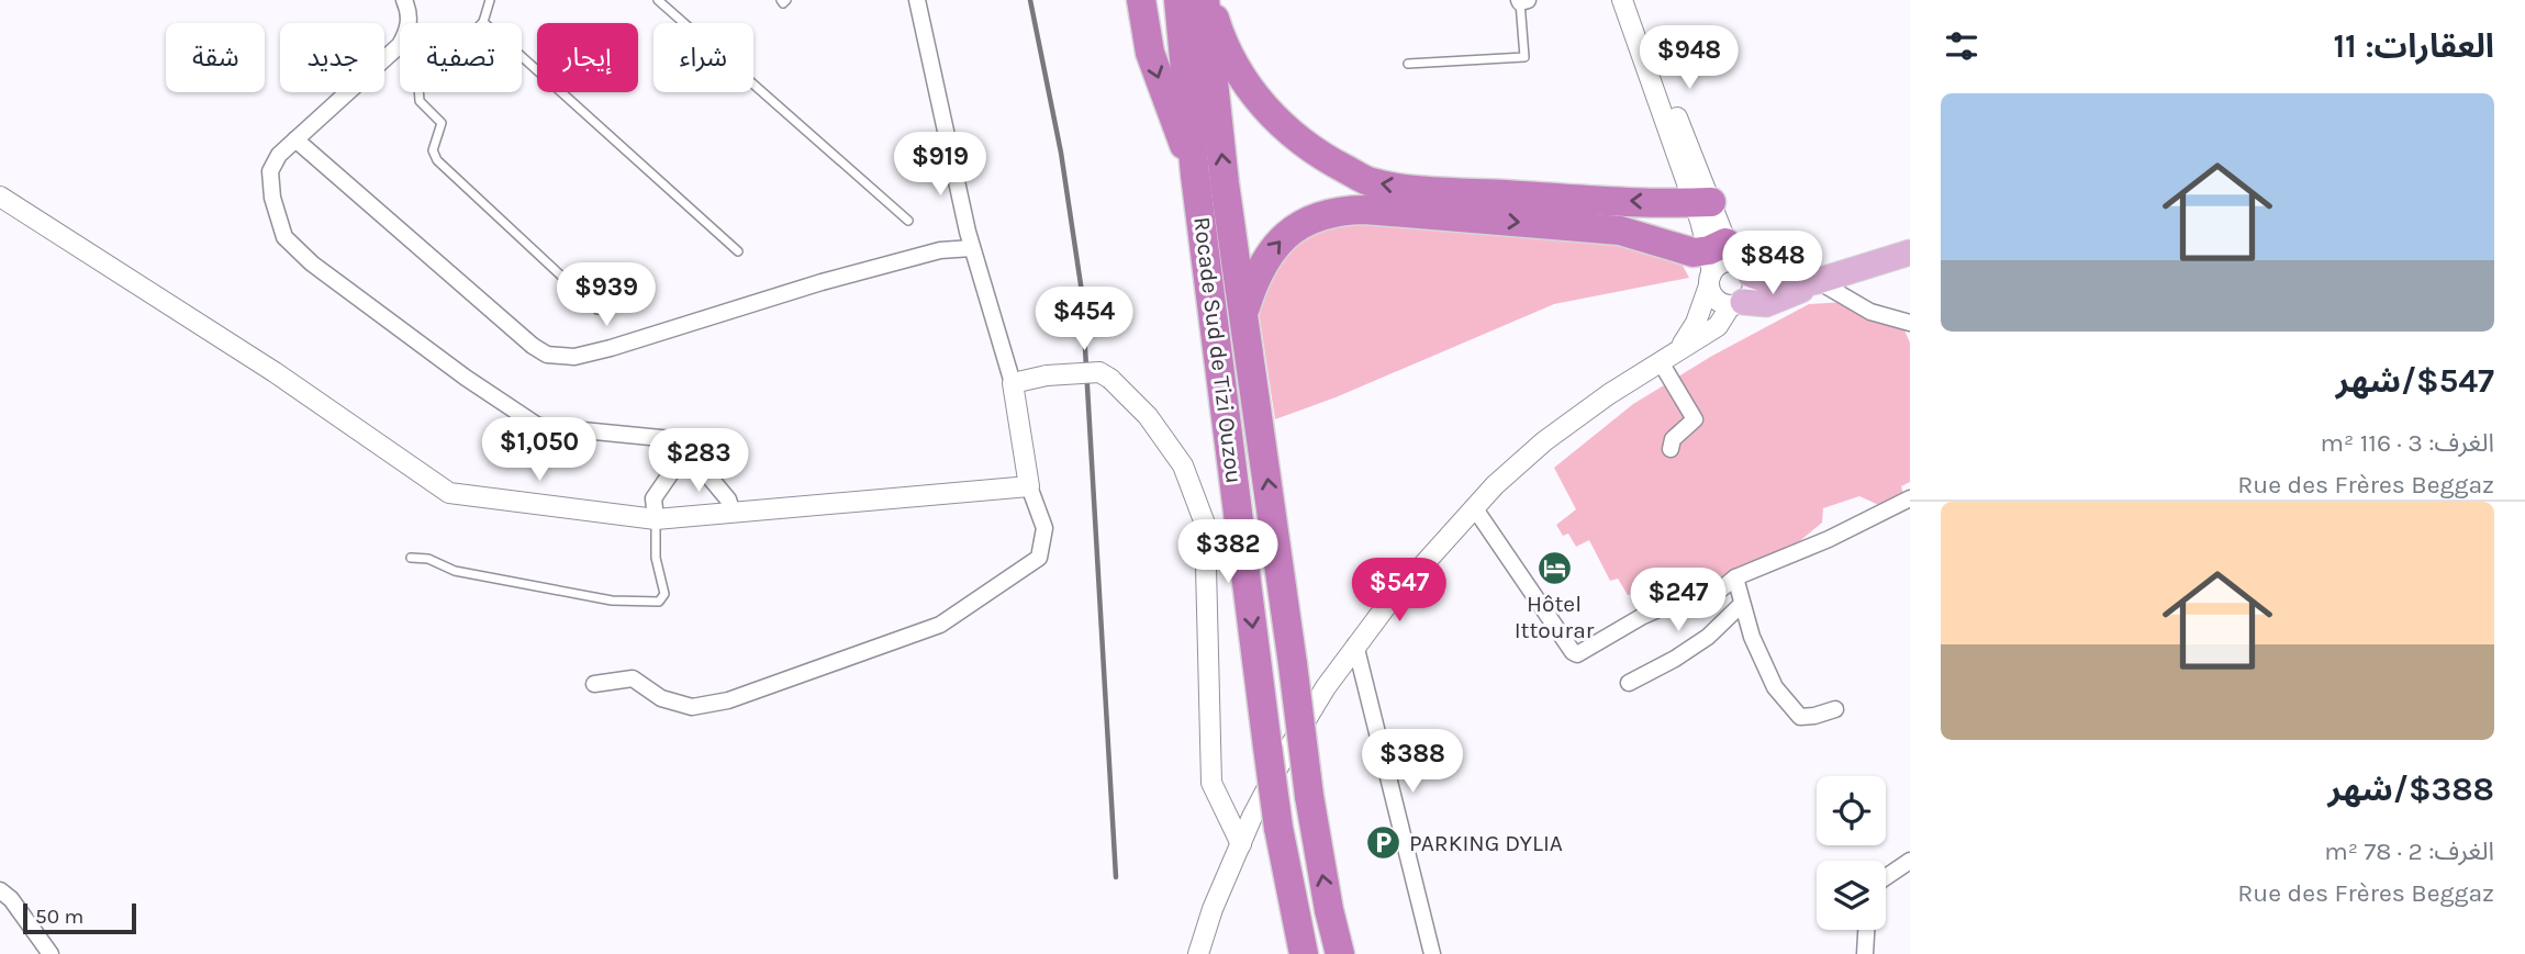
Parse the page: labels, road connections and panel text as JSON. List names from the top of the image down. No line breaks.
{"streets":{"highway":["Rocade Sud de Tizi Ouzou"]},"places":{"hotel":["Hôtel Ittourar"],"parking":["PARKING DYLIA"]},"scale_bar":"50 m","page":{"heading":"العقارات: 11","chip":["شراء","إيجار","تصفية","جديد","شقة"],"price":["$948","$919","$848","$939","$454","$1,050","$283","$382","$547","$247","$388"],"list":[{"name":"$547/شهر","note":"الغرف: 3 · 116 m² · Rue des Frères Beggaz"},{"name":"$388/شهر","note":"الغرف: 2 · 78 m² · Rue des Frères Beggaz"}],"scale":"50 m"}}
